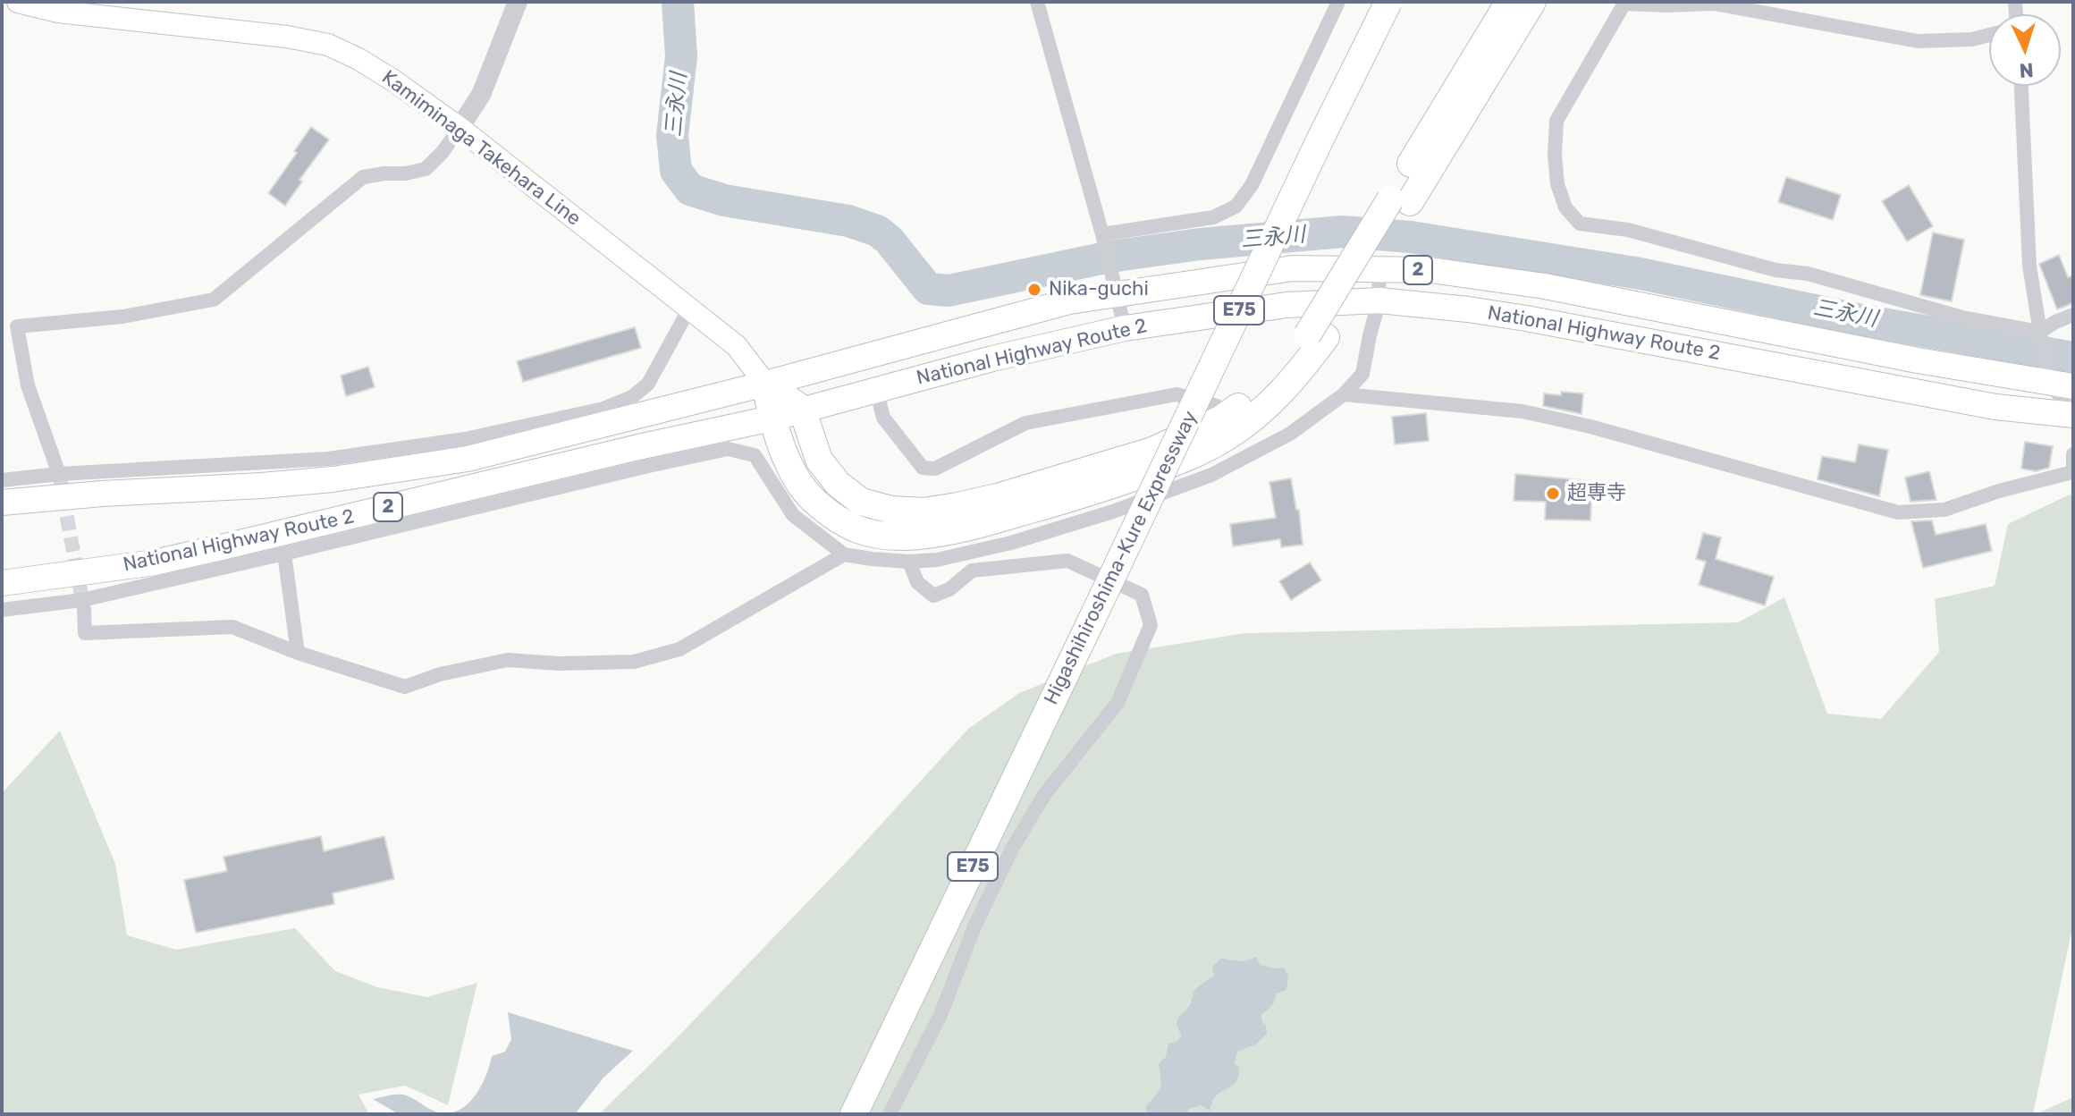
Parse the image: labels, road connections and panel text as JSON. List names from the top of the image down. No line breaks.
{"streets":{"highway":["2","E75","National Highway Route 2","Higashihiroshima-Kure Expressway"],"main road":["Kamiminaga Takehara Line"]},"crossings":[["Kamiminaga Takehara Line","National Highway Route 2"]],"water":["三永川"],"places":["Nika-guchi","超専寺"],"north":"bottom"}
